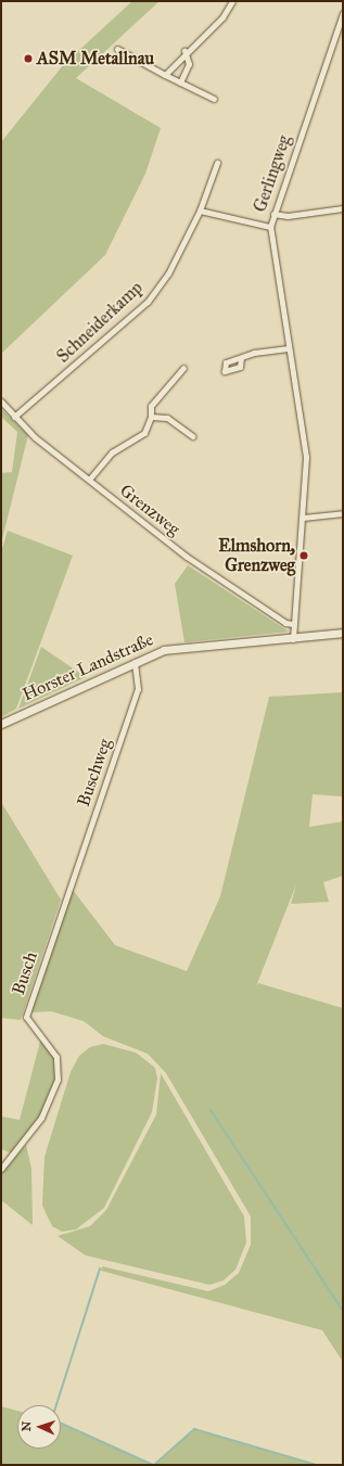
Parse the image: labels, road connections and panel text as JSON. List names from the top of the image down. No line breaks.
{"streets":{"main road":["Horster Landstraße"],"street":["Gerlingweg","Schneiderkamp","Grenzweg","Buschweg","Busch"]},"crossings":[["Gerlingweg","Grenzweg"],["Gerlingweg","Horster Landstraße"],["Schneiderkamp","Grenzweg"],["Horster Landstraße","Buschweg"],["Buschweg","Busch"]],"places":["ASM Metallnau","Elmshorn, Grenzweg"],"north":"left"}
